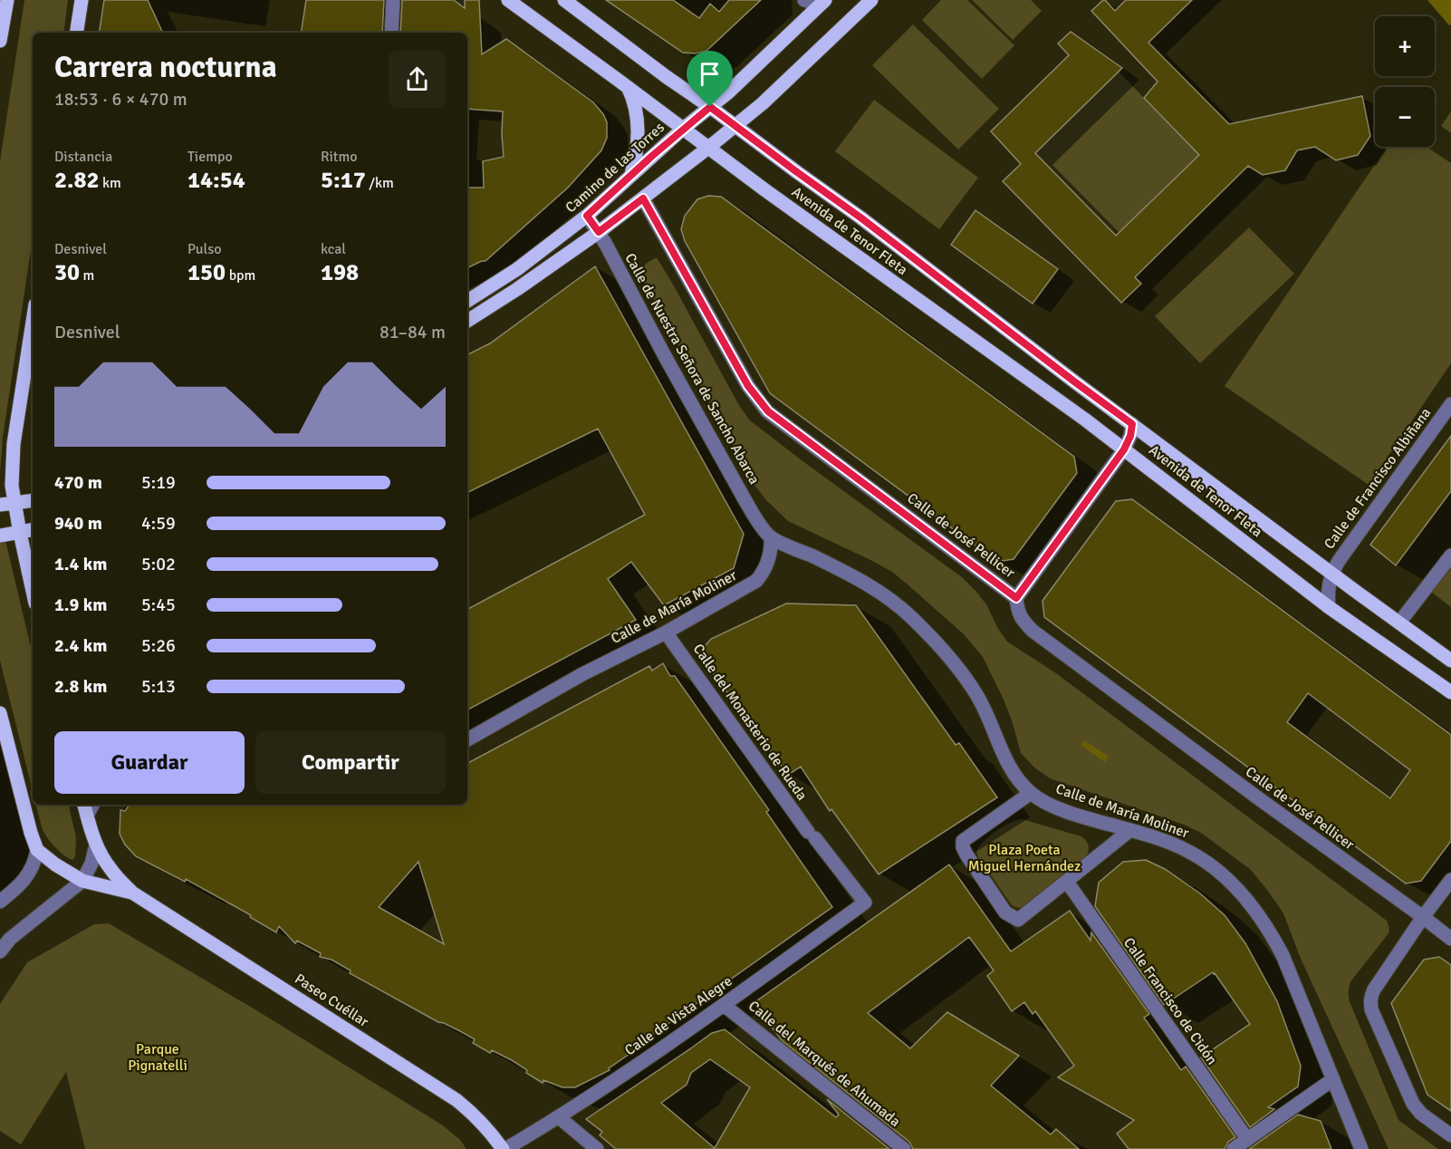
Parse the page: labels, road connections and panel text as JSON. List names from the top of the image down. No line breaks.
{"streets":{"main road":["Camino de las Torres","Avenida de Tenor Fleta","Paseo Cuéllar"],"street":["Calle de Nuestra Señora de Sancho Abarca","Calle de Francisco Albiñana","Calle de José Pellicer","Calle de María Moliner","Calle del Monasterio de Rueda","Calle Francisco de Cidón","Calle de Vista Alegre","Calle del Marqués de Ahumada"]},"crossings":[["Camino de las Torres","Avenida de Tenor Fleta"],["Camino de las Torres","Calle de Nuestra Señora de Sancho Abarca"],["Avenida de Tenor Fleta","Calle de Francisco Albiñana"],["Calle de Nuestra Señora de Sancho Abarca","Calle de María Moliner"],["Calle de María Moliner","Calle del Monasterio de Rueda"],["Calle del Monasterio de Rueda","Calle de Vista Alegre"],["Paseo Cuéllar","Calle de Vista Alegre"],["Calle de Vista Alegre","Calle del Marqués de Ahumada"]],"parks":["Plaza Poeta Miguel Hernández","Parque Pignatelli"],"page":{"map_buttons":["+","−"],"heading":["Carrera nocturna","18:53 · 6 × 470 m"],"stats":[["Distancia","2.82 km"],["Tiempo","14:54"],["Ritmo","5:17 /km"],["Desnivel","30 m"],["Pulso","150 bpm"],["kcal","198"]],"chart":["Desnivel","81–84 m"],"list":[{"name":"470 m","note":"5:19"},{"name":"940 m","note":"4:59"},{"name":"1.4 km","note":"5:02"},{"name":"1.9 km","note":"5:45"},{"name":"2.4 km","note":"5:26"},{"name":"2.8 km","note":"5:13"}],"buttons":["Guardar","Compartir"]}}
